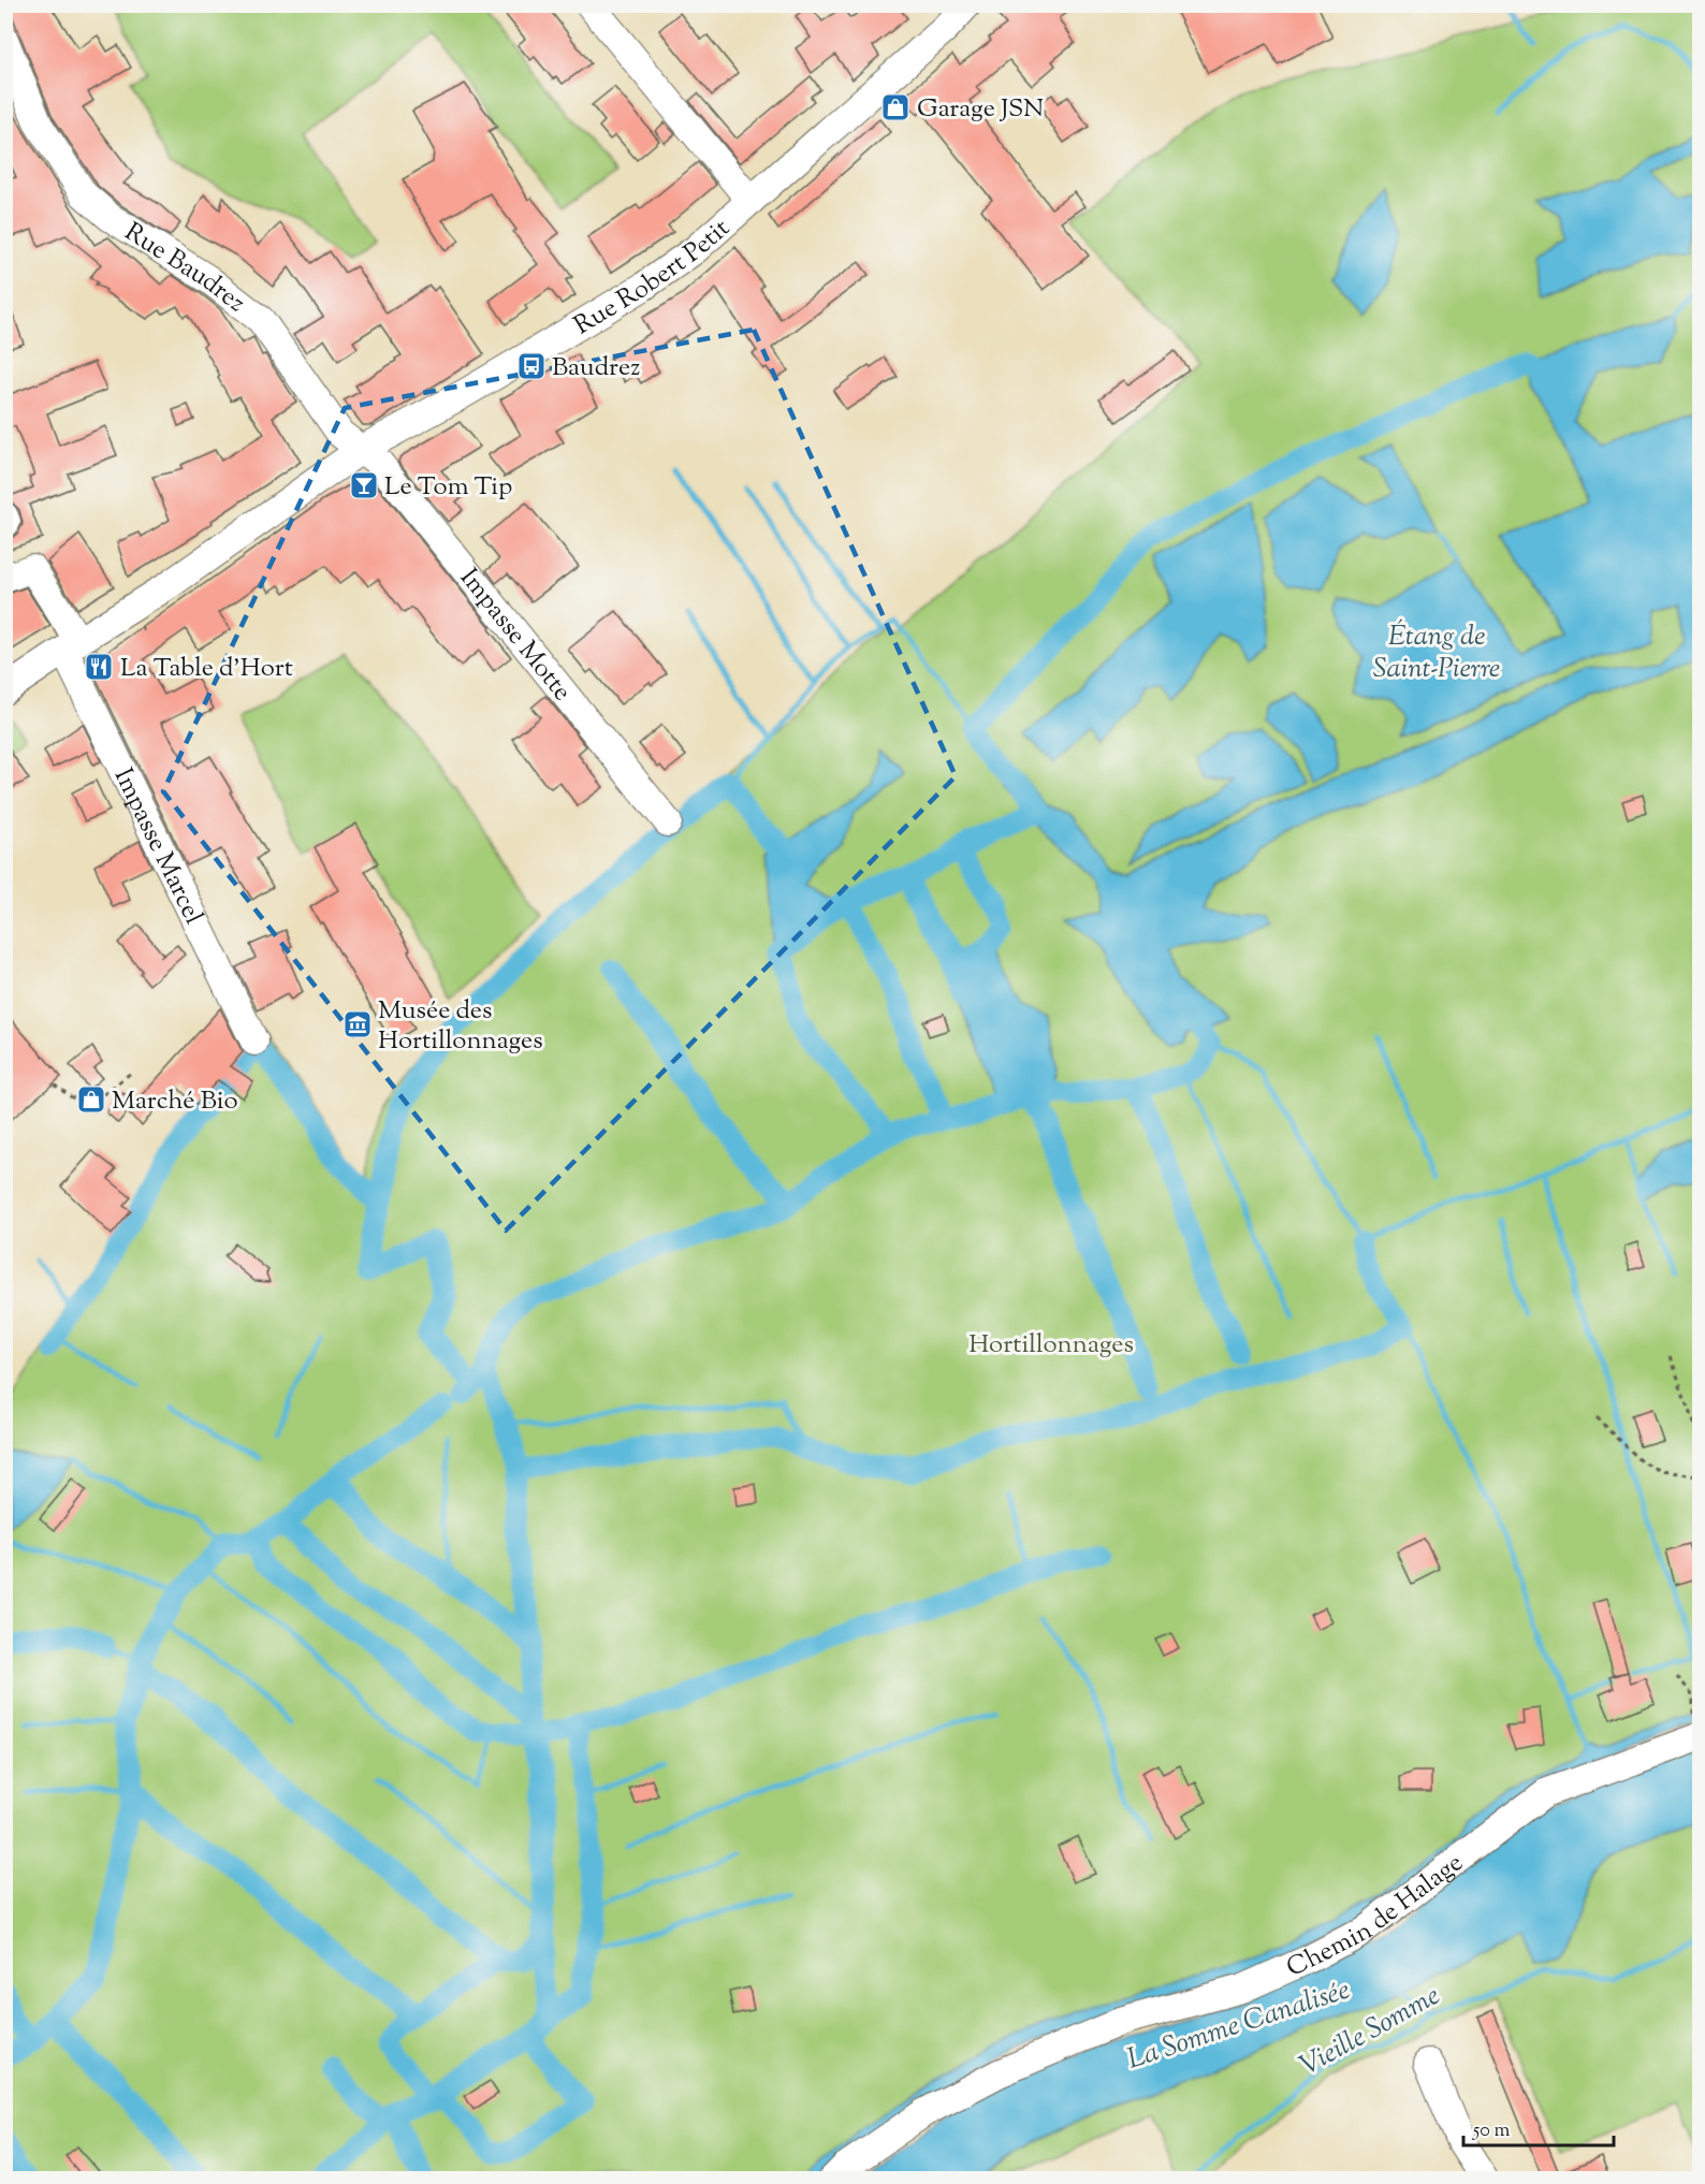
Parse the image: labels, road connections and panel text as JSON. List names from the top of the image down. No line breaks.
{"streets":{"street":["Rue Baudrez","Rue Robert Petit","Impasse Motte","Impasse Marcel","Chemin de Halage"]},"crossings":[["Rue Baudrez","Rue Robert Petit"],["Rue Baudrez","Impasse Motte"],["Rue Robert Petit","Impasse Motte"],["Rue Robert Petit","Impasse Marcel"]],"water":["Étang de Saint-Pierre","La Somme Canalisée","Vieille Somme"],"parks":["Hortillonnages"],"places":{"shop":["Garage JSN","Marché Bio"],"bus stop":["Baudrez"],"bar":["Le Tom Tip"],"restaurant":["La Table d'Hort"],"museum":["Musée des Hortillonnages"]},"scale_bar":"50 m"}
